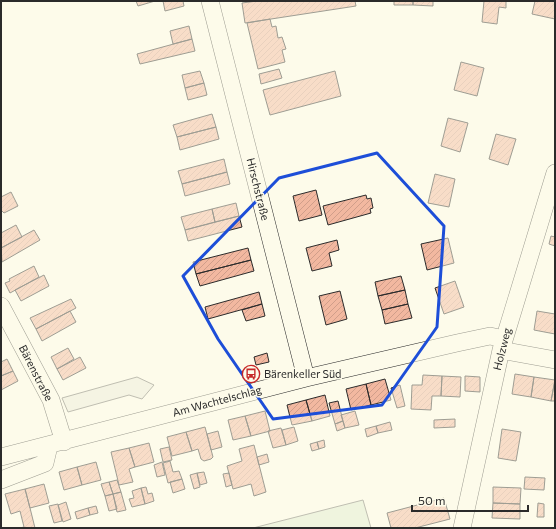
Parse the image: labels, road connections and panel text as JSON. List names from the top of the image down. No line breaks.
{"streets":{"street":["Hirschstraße","Holzweg","Bärenstraße","Am Wachtelschlag"]},"crossings":[["Hirschstraße","Am Wachtelschlag"],["Holzweg","Am Wachtelschlag"],["Bärenstraße","Am Wachtelschlag"]],"places":{"bus stop":["Bärenkeller Süd"]},"scale_bar":"50 m"}
